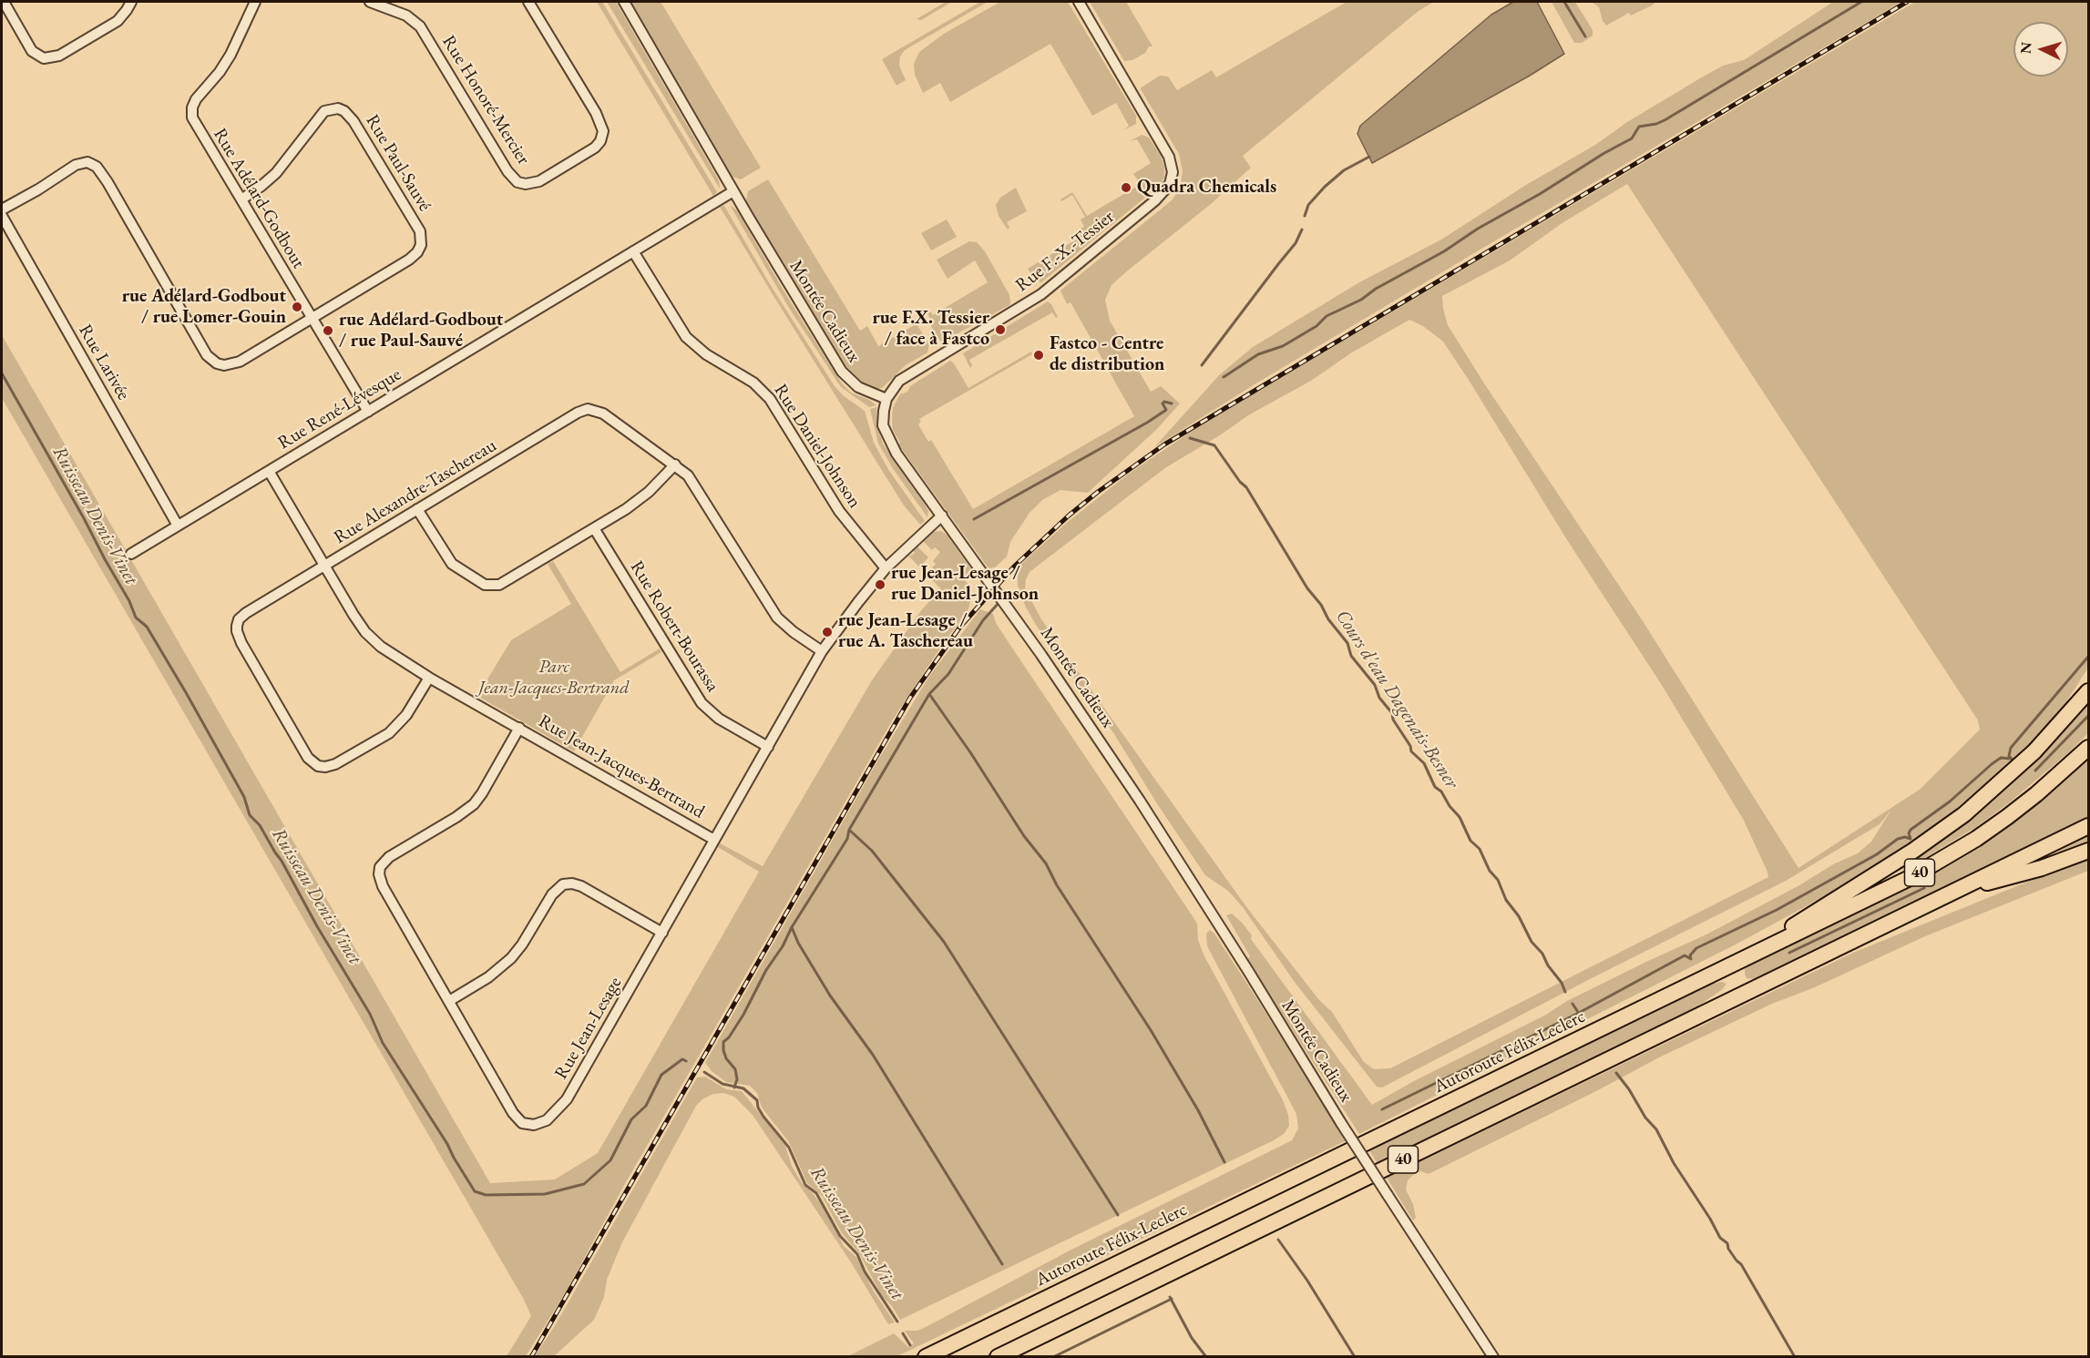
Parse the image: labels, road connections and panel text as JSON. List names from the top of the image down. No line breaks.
{"streets":{"highway":["40","Autoroute Félix-Leclerc"],"street":["Rue Honoré-Mercier","Rue Paul-Sauvé","Rue Adélard-Godbout","Rue F.-X.-Tessier","Montée Cadieux","Rue Larivée","Rue René-Lévesque","Rue Daniel-Johnson","Rue Alexandre-Taschereau","Rue Robert-Bourassa","Rue Jean-Jacques-Bertrand","Rue Jean-Lesage"]},"crossings":[["Rue Paul-Sauvé","Rue Adélard-Godbout"],["Rue Adélard-Godbout","Rue René-Lévesque"],["Rue F.-X.-Tessier","Montée Cadieux"],["Montée Cadieux","Rue René-Lévesque"],["Montée Cadieux","Rue Jean-Lesage"],["Rue Larivée","Rue René-Lévesque"],["Rue René-Lévesque","Rue Daniel-Johnson"],["Rue René-Lévesque","Rue Jean-Jacques-Bertrand"],["Rue Daniel-Johnson","Rue Jean-Lesage"],["Rue Alexandre-Taschereau","Rue Jean-Jacques-Bertrand"],["Rue Alexandre-Taschereau","Rue Jean-Lesage"],["Rue Robert-Bourassa","Rue Jean-Lesage"],["Rue Jean-Jacques-Bertrand","Rue Jean-Lesage"]],"water":["Ruisseau Denis-Vinet","Cours d'eau Dagenais-Besner"],"parks":["Parc Jean-Jacques-Bertrand"],"places":["Quadra Chemicals","rue Adélard-Godbout / rue Lomer-Gouin","rue F.X. Tessier / face à Fastco","rue Adélard-Godbout / rue Paul-Sauvé","Fastco - Centre de distribution","rue Jean-Lesage / rue Daniel-Johnson","rue Jean-Lesage / rue A. Taschereau"],"north":"left"}
